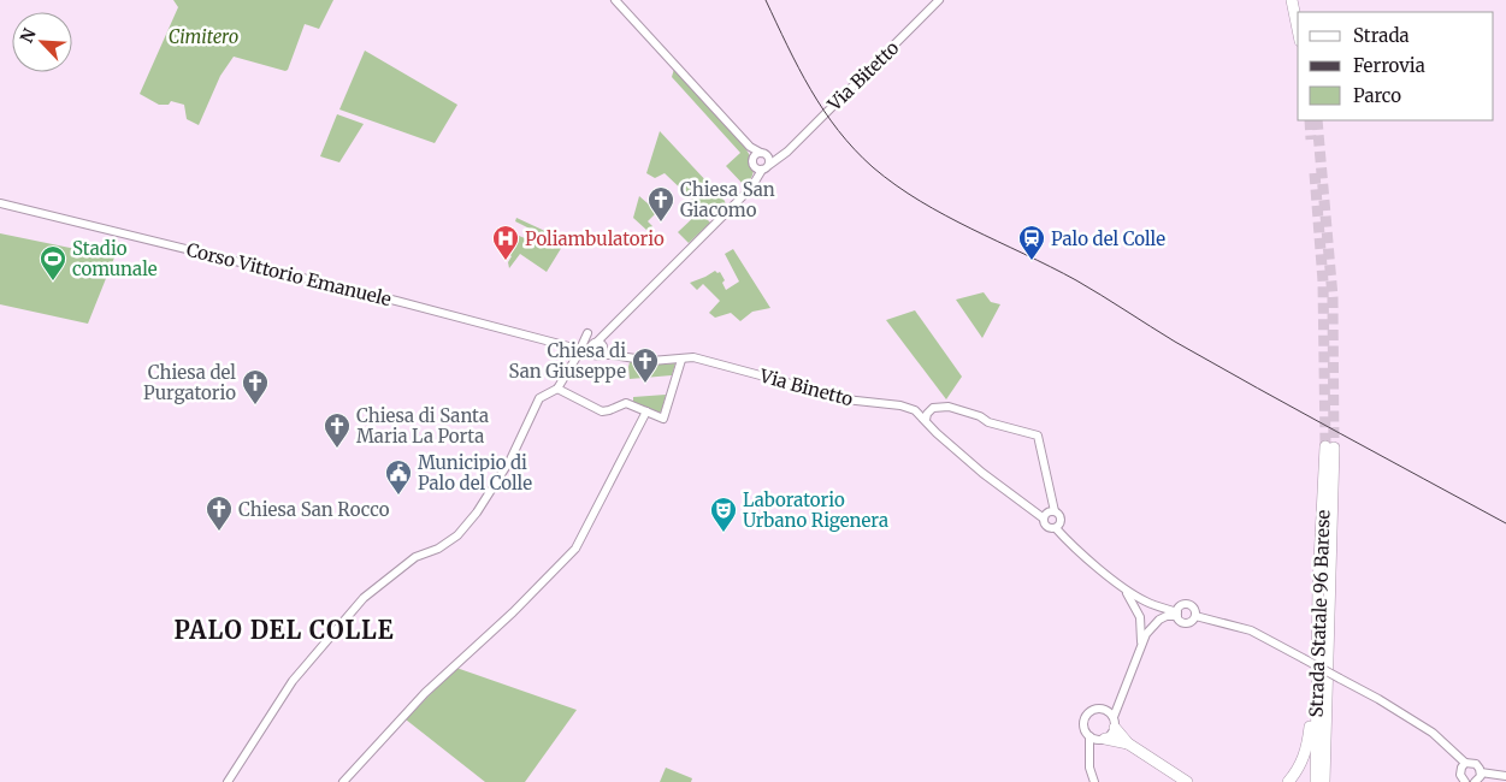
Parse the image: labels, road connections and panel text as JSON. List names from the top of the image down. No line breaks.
{"streets":{"highway":["Strada Statale 96 Barese"],"street":["Via Bitetto","Corso Vittorio Emanuele","Via Binetto"]},"districts":["PALO DEL COLLE"],"parks":["Cimitero"],"places":{"church":["Chiesa San Giacomo","Chiesa di San Giuseppe","Chiesa del Purgatorio","Chiesa di Santa Maria La Porta","Chiesa San Rocco"],"hospital":["Poliambulatorio"],"station":["Palo del Colle"],"sports":["Stadio comunale"],"public building":["Municipio di Palo del Colle"],"theatre":["Laboratorio Urbano Rigenera"]},"legend":["Strada","Ferrovia","Parco"],"north":"top left"}
